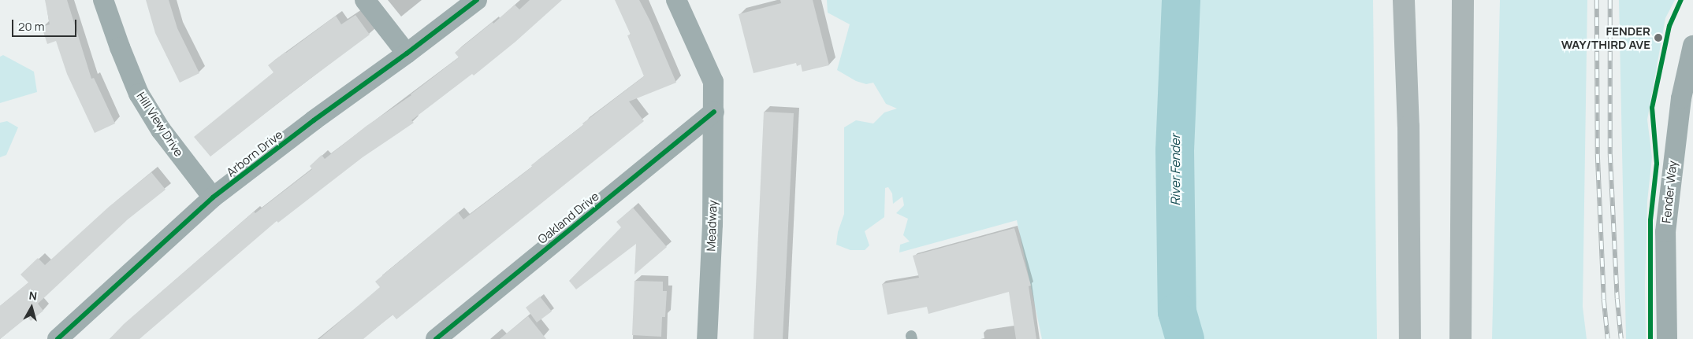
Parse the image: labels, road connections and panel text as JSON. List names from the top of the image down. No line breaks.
{"streets":{"street":["Hill View Drive","Arborn Drive","Fender Way","Oakland Drive","Meadway"]},"crossings":[["Hill View Drive","Arborn Drive"],["Oakland Drive","Meadway"]],"water":["River Fender"],"places":["FENDER WAY/THIRD AVE"],"scale_bar":"20 m","north":"top"}
